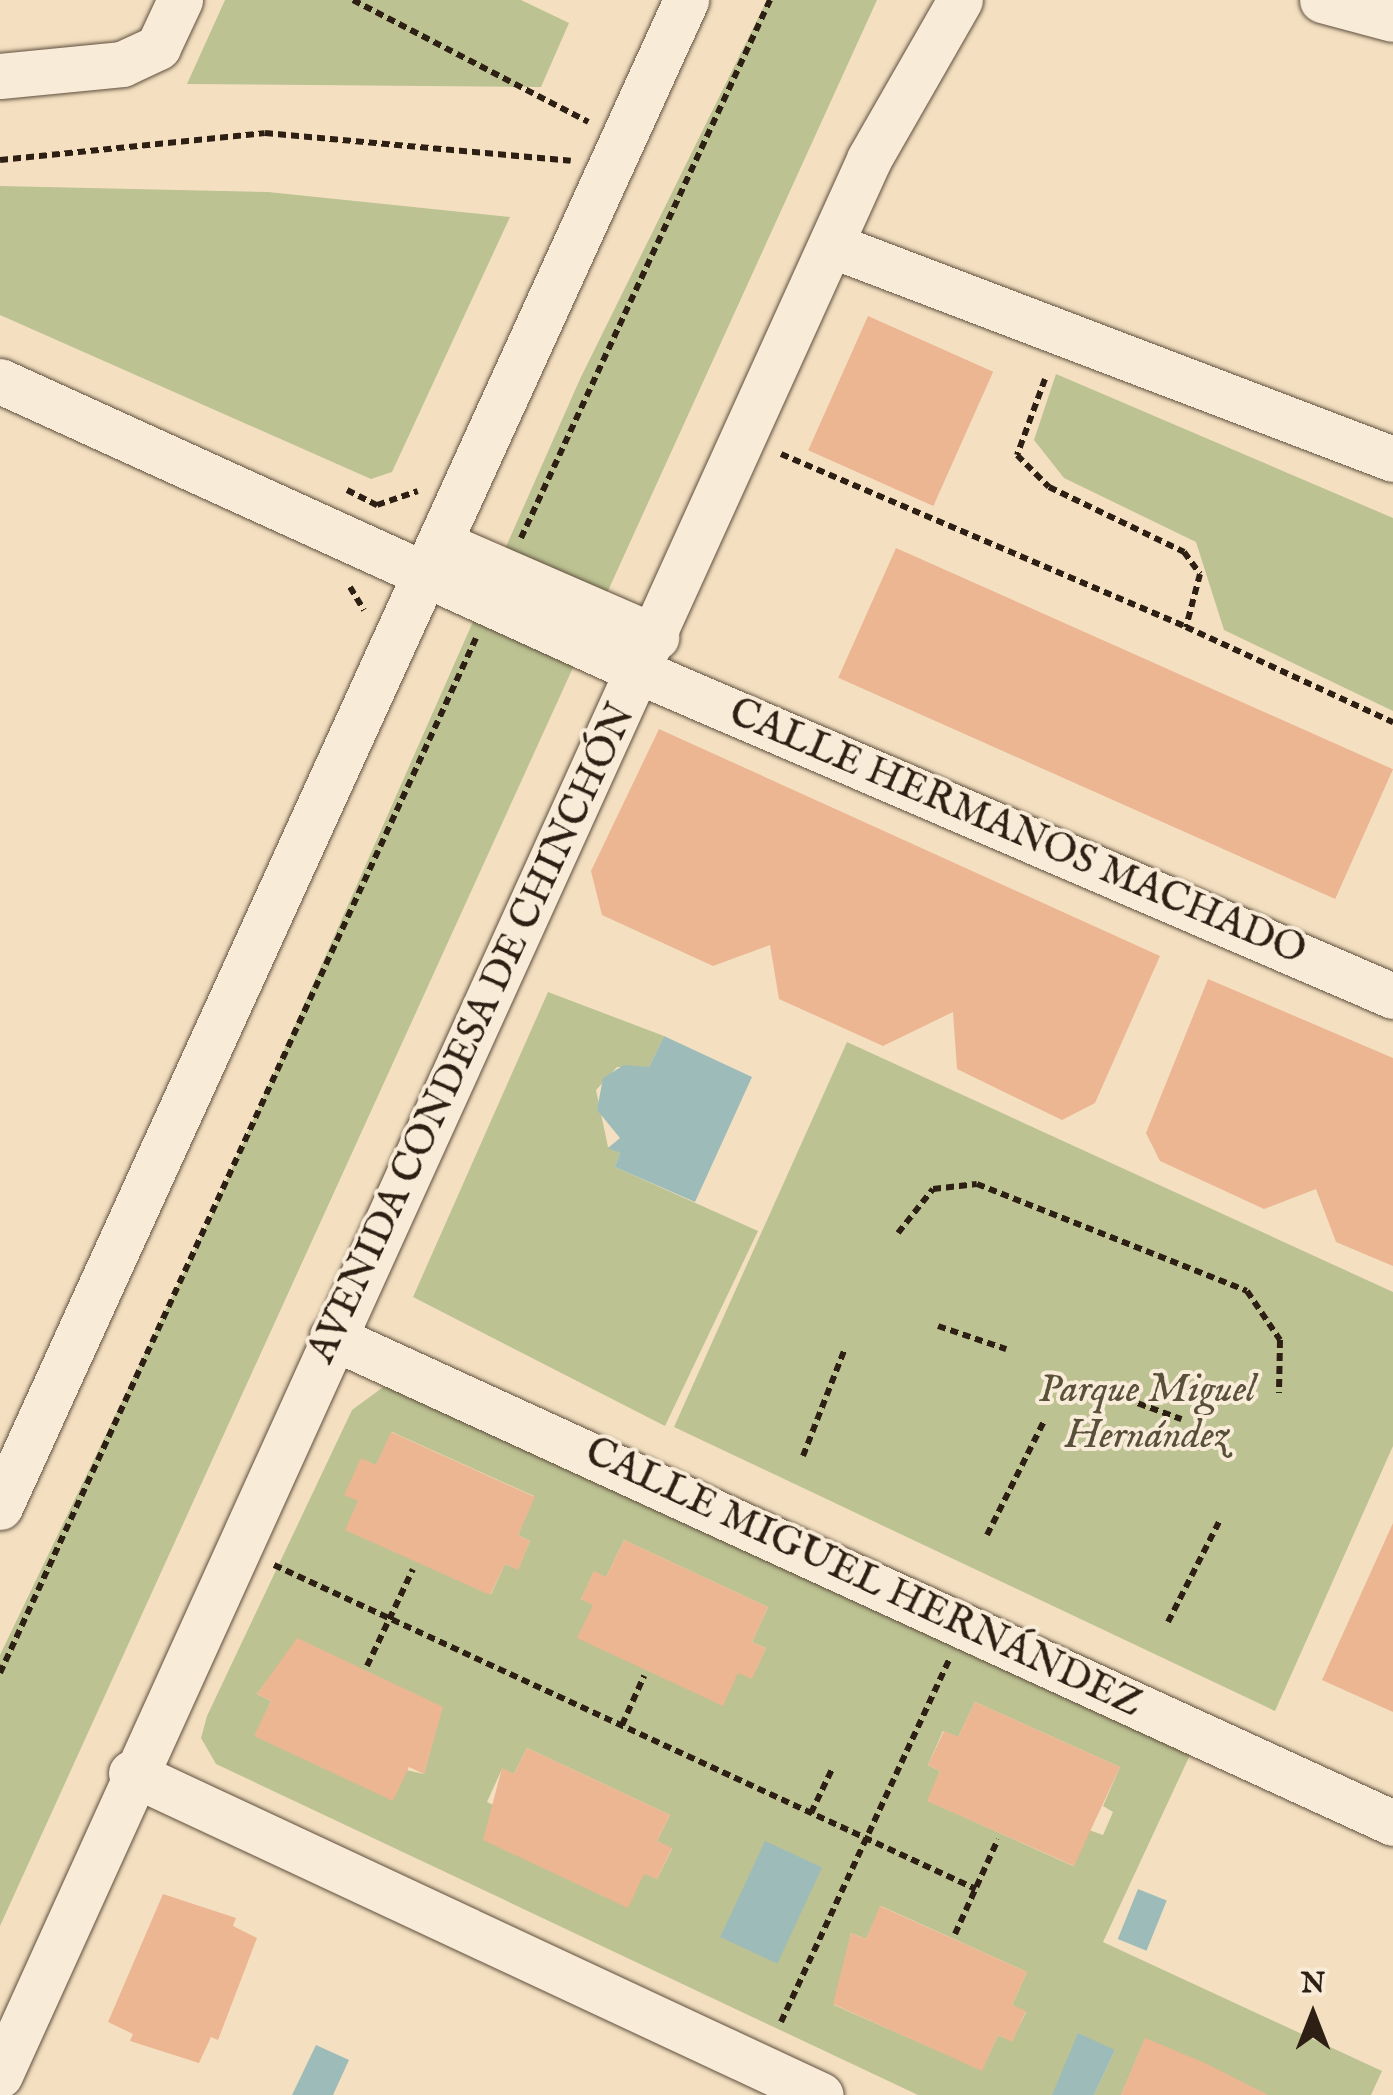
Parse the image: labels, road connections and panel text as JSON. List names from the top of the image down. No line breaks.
{"streets":{"street":["CALLE HERMANOS MACHADO","AVENIDA CONDESA DE CHINCHÓN","CALLE MIGUEL HERNÁNDEZ"]},"crossings":[["CALLE HERMANOS MACHADO","AVENIDA CONDESA DE CHINCHÓN"],["AVENIDA CONDESA DE CHINCHÓN","CALLE MIGUEL HERNÁNDEZ"]],"parks":["Parque Miguel Hernández"],"north":"top"}
